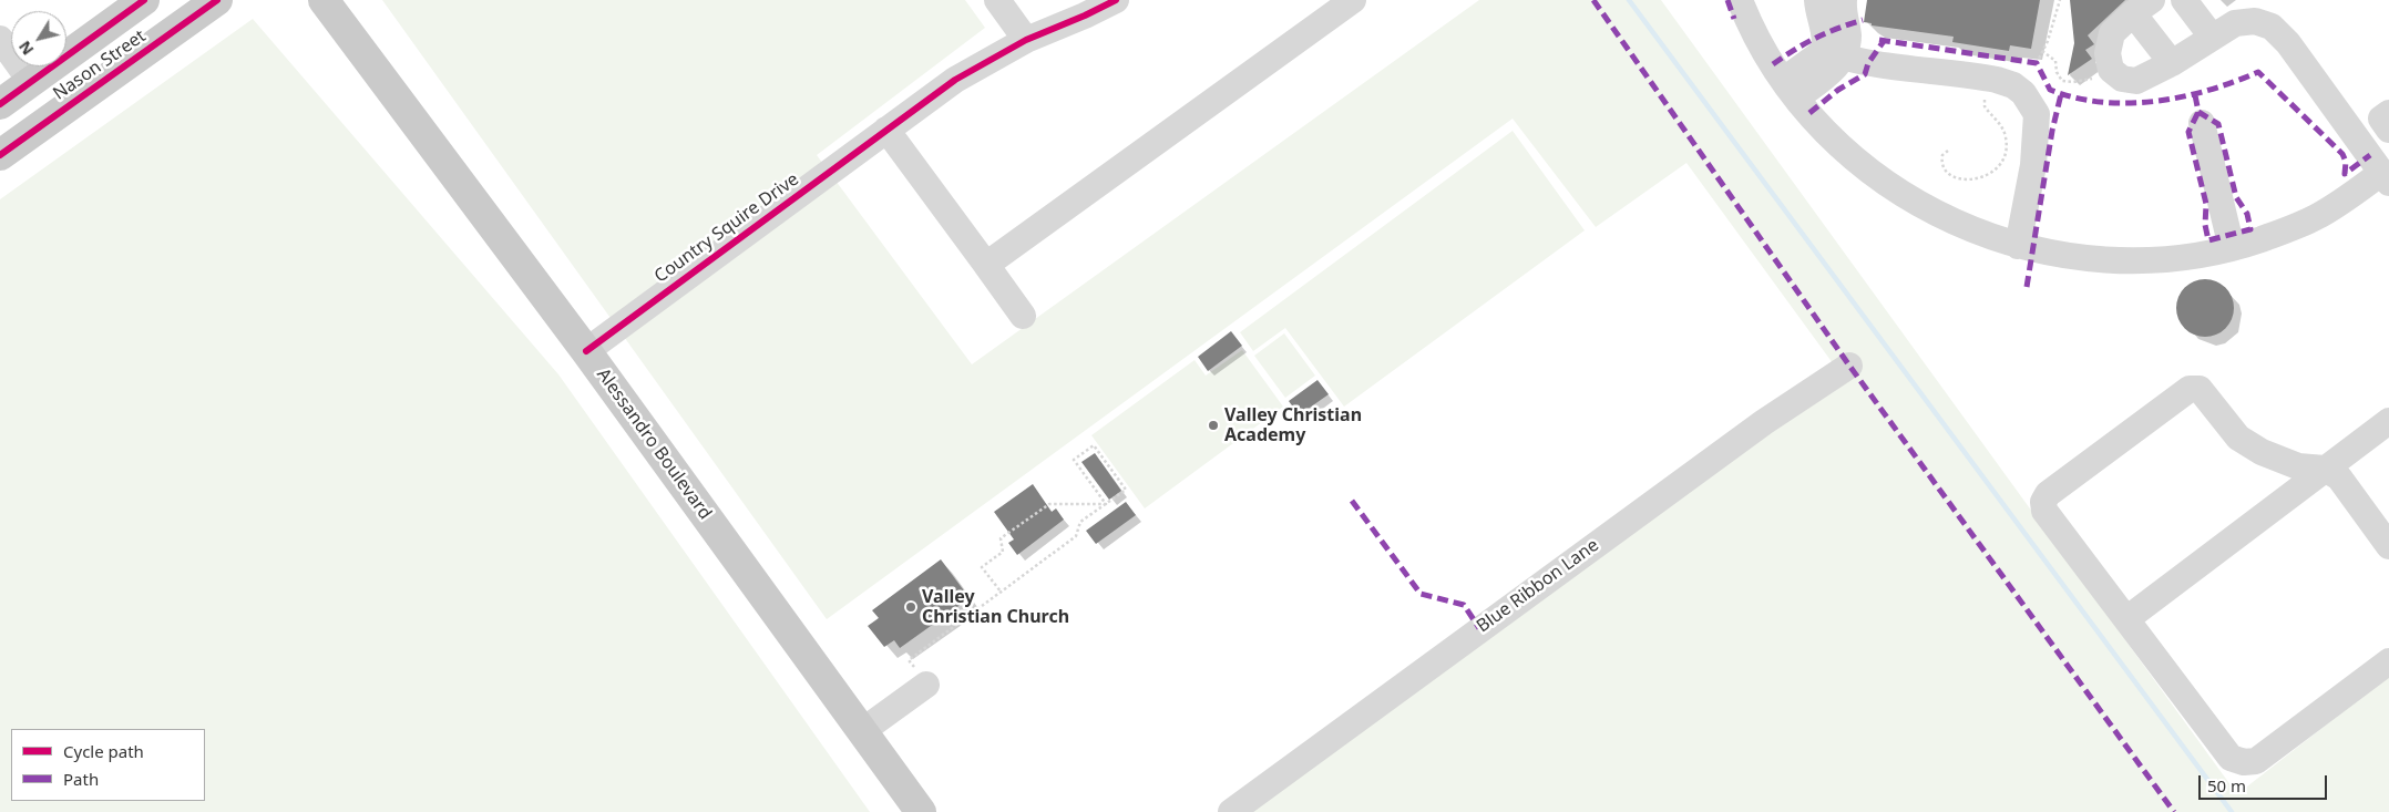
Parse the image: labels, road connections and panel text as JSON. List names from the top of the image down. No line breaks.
{"streets":{"main road":["Nason Street","Alessandro Boulevard"],"street":["Country Squire Drive","Blue Ribbon Lane"]},"crossings":[["Country Squire Drive","Alessandro Boulevard"]],"places":["Valley Christian Academy","Valley Christian Church"],"legend":["Cycle path","Path"],"scale_bar":"50 m","north":"bottom left"}
